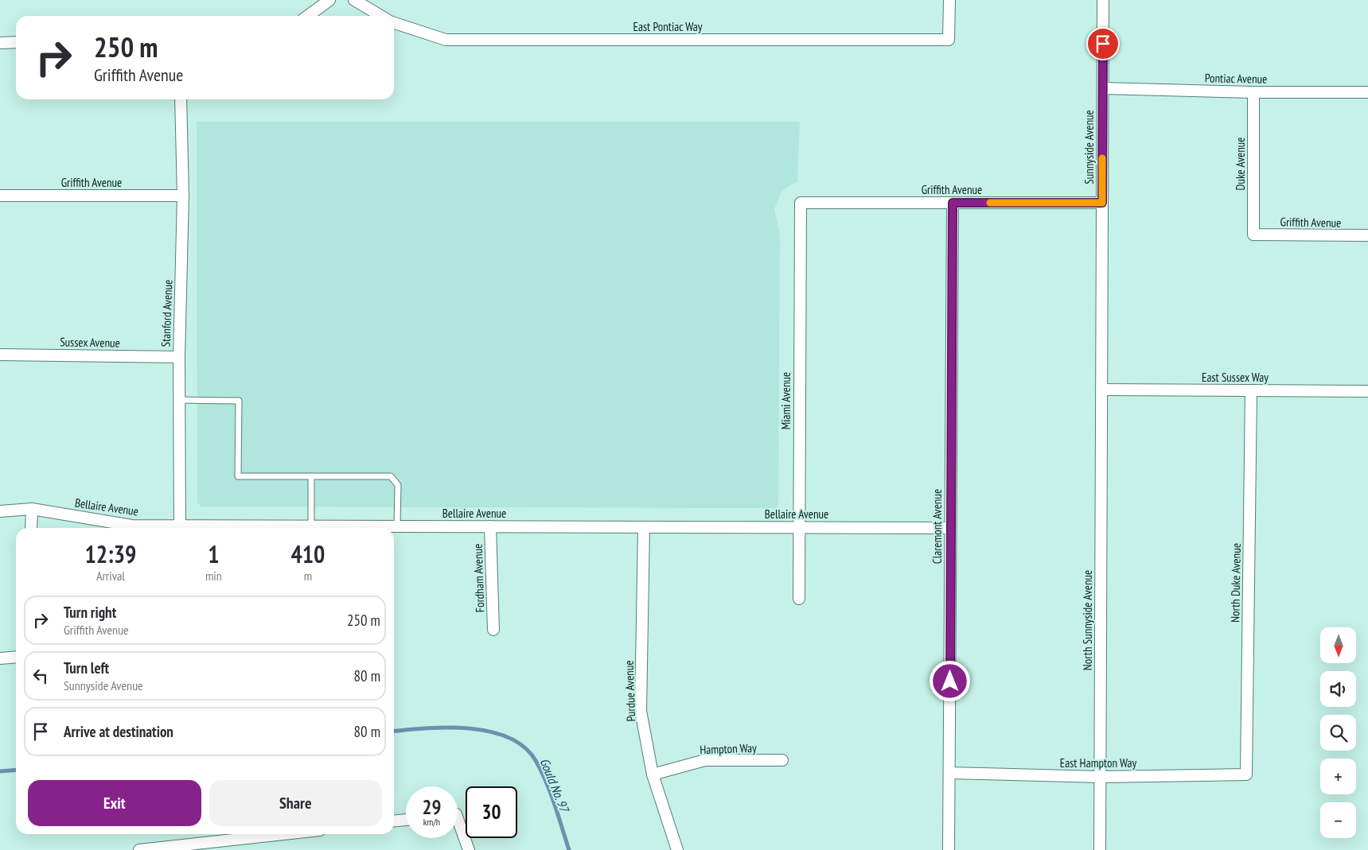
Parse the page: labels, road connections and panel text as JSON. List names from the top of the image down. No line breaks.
{"streets":{"street":["East Pontiac Way","Pontiac Avenue","Sunnyside Avenue","Duke Avenue","Griffith Avenue","Stanford Avenue","Sussex Avenue","East Sussex Way","Miami Avenue","Bellaire Avenue","Claremont Avenue","Fordham Avenue","North Duke Avenue","North Sunnyside Avenue","Purdue Avenue","Hampton Way","East Hampton Way"]},"crossings":[["Pontiac Avenue","Sunnyside Avenue"],["Pontiac Avenue","Duke Avenue"],["Sunnyside Avenue","Griffith Avenue"],["Sunnyside Avenue","East Sussex Way"],["Sunnyside Avenue","North Sunnyside Avenue"],["Duke Avenue","Griffith Avenue"],["Griffith Avenue","Stanford Avenue"],["Griffith Avenue","Miami Avenue"],["Griffith Avenue","Claremont Avenue"],["Stanford Avenue","Sussex Avenue"],["East Sussex Way","North Duke Avenue"],["East Sussex Way","North Sunnyside Avenue"],["Miami Avenue","Bellaire Avenue"],["Bellaire Avenue","Claremont Avenue"],["Bellaire Avenue","Fordham Avenue"],["Bellaire Avenue","Purdue Avenue"],["Claremont Avenue","East Hampton Way"],["North Duke Avenue","East Hampton Way"],["North Sunnyside Avenue","East Hampton Way"],["Purdue Avenue","Hampton Way"]],"water":["Gould No. 97"],"north":"bottom","page":{"turn":["250 m","Griffith Avenue"],"eta":["12:39","Arrival","1","min","410","m"],"list":[{"name":"Turn right","note":"Griffith Avenue","value":"250 m"},{"name":"Turn left","note":"Sunnyside Avenue","value":"80 m"},{"name":"Arrive at destination","value":"80 m"}],"map_buttons":["+","−"],"buttons":["Exit","Share"],"speed":"29 km/h","limit":"30"}}
